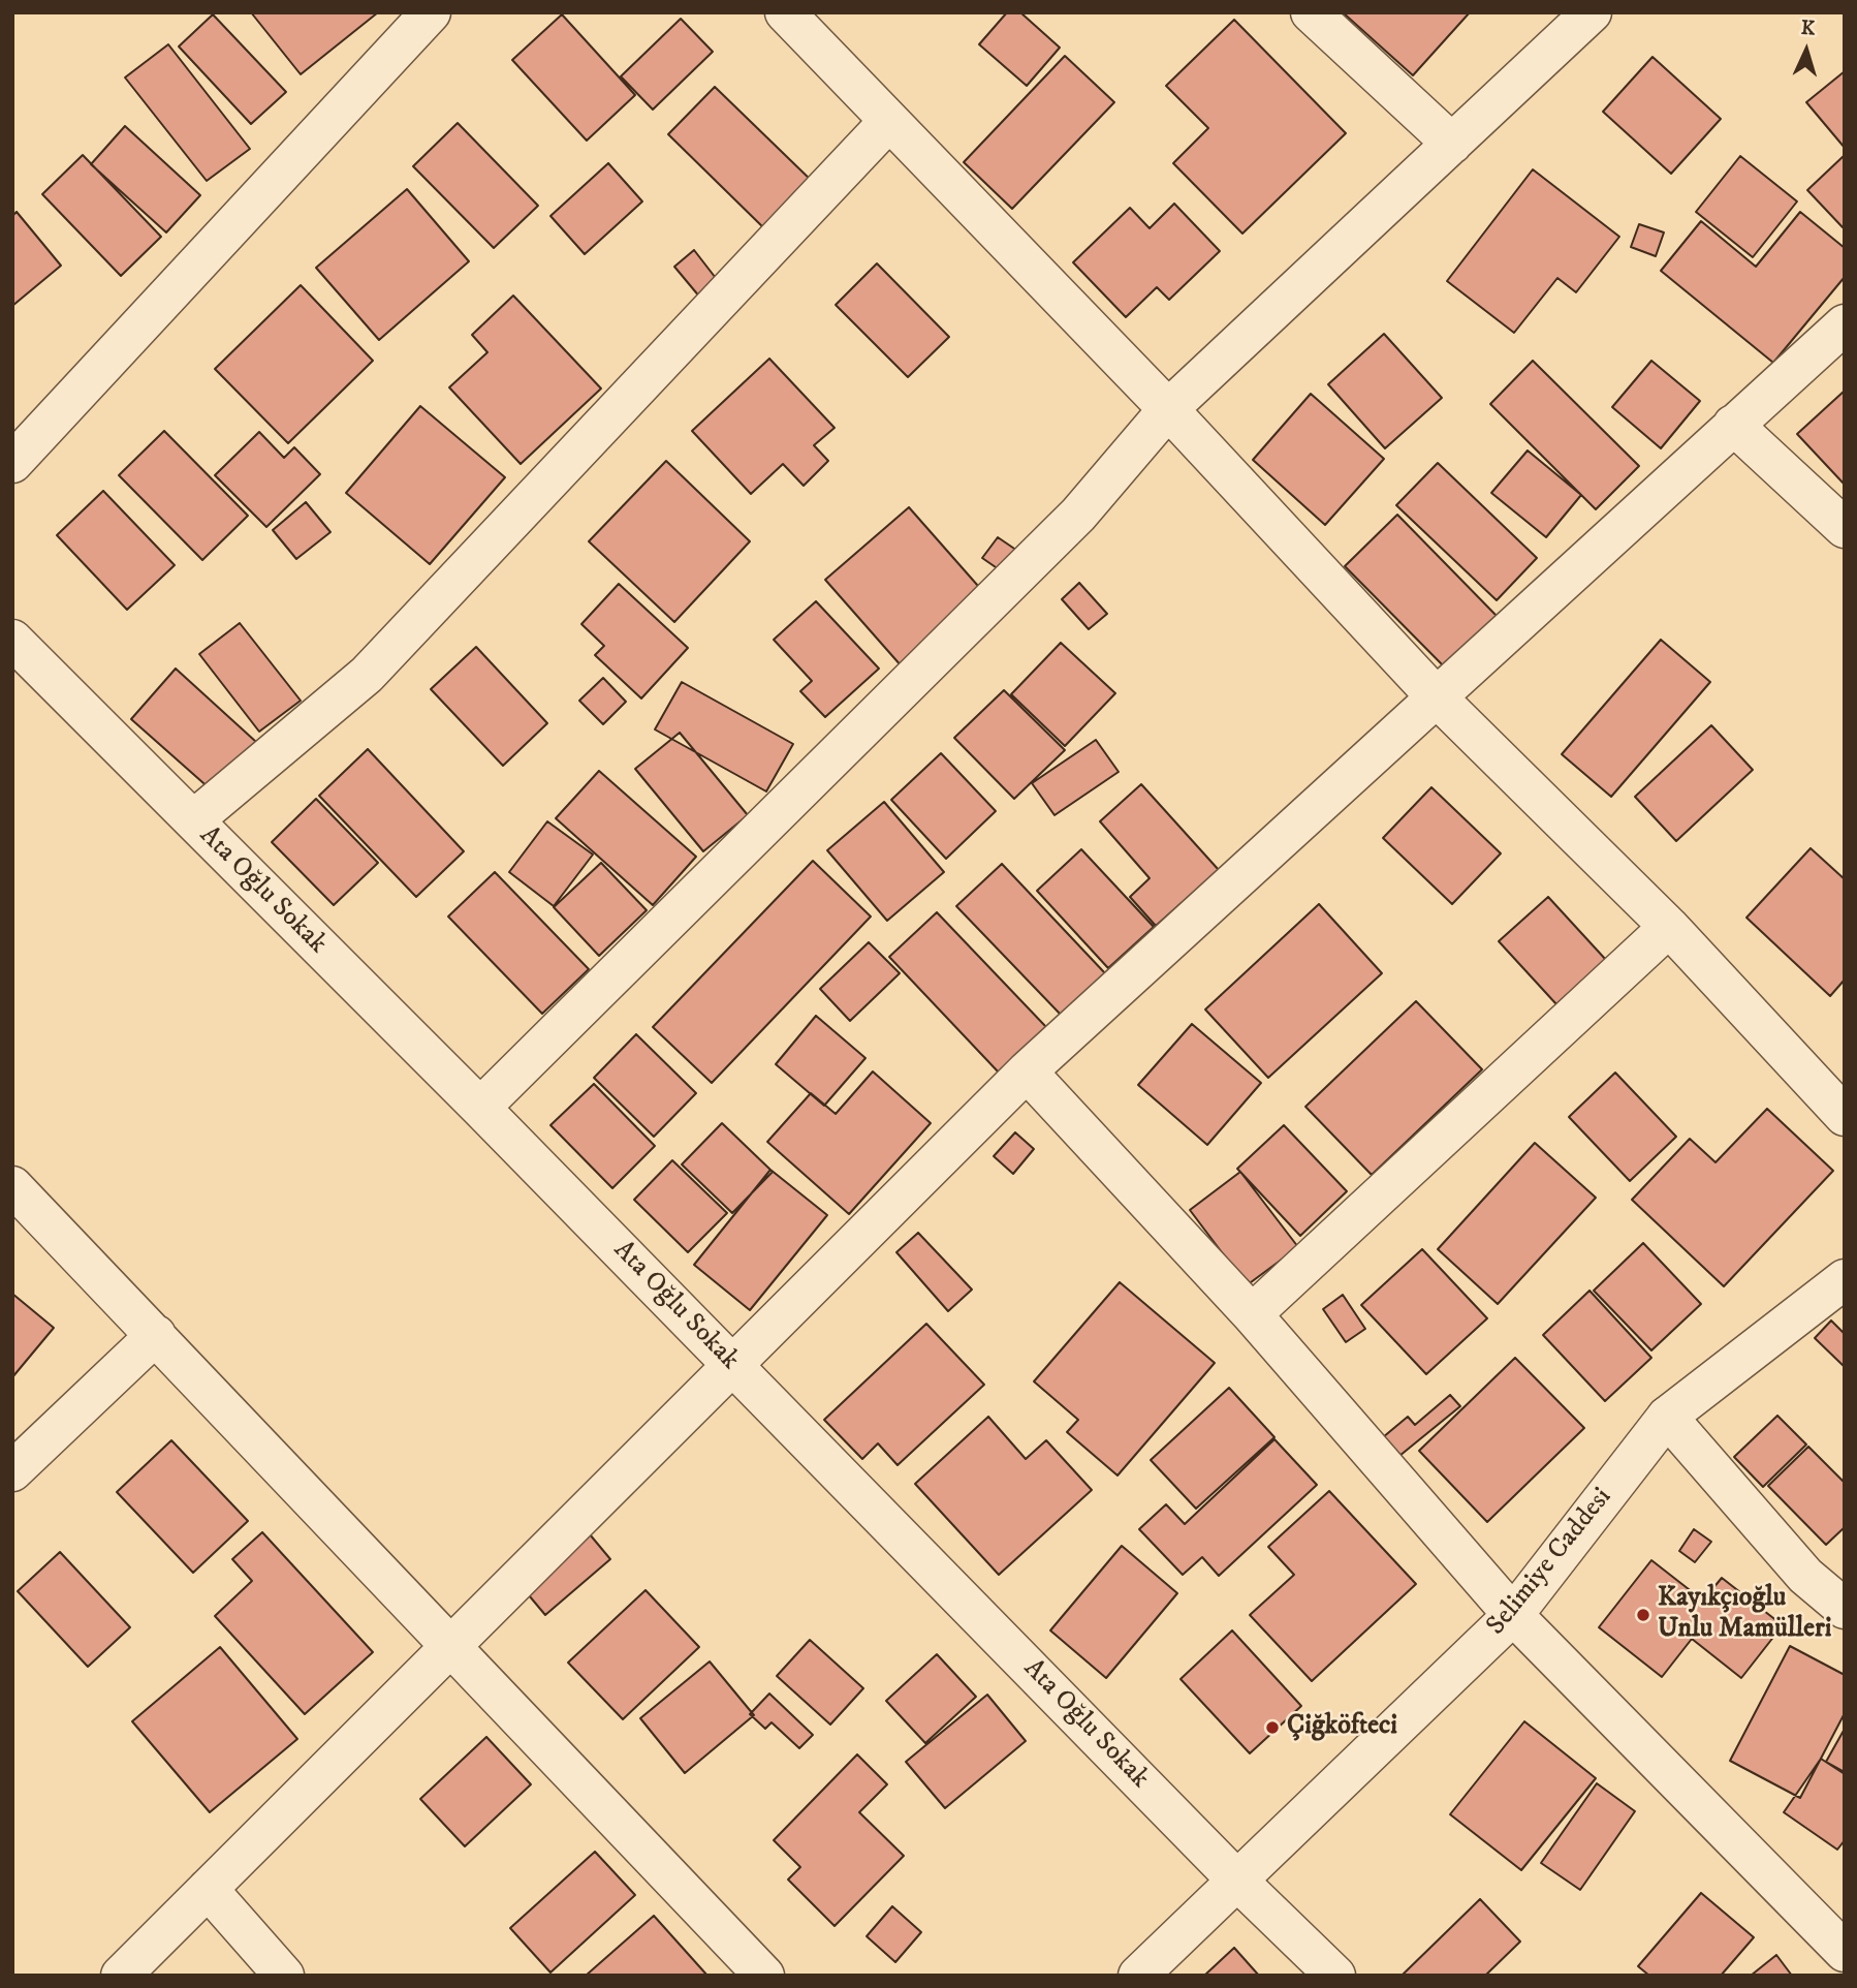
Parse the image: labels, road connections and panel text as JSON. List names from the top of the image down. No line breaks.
{"streets":{"street":["Ata Oğlu Sokak","Selimiye Caddesi"]},"crossings":[["Ata Oğlu Sokak","Selimiye Caddesi"]],"places":["Kayıkçıoğlu Unlu Mamülleri","Çiğköfteci"],"north":"top"}
